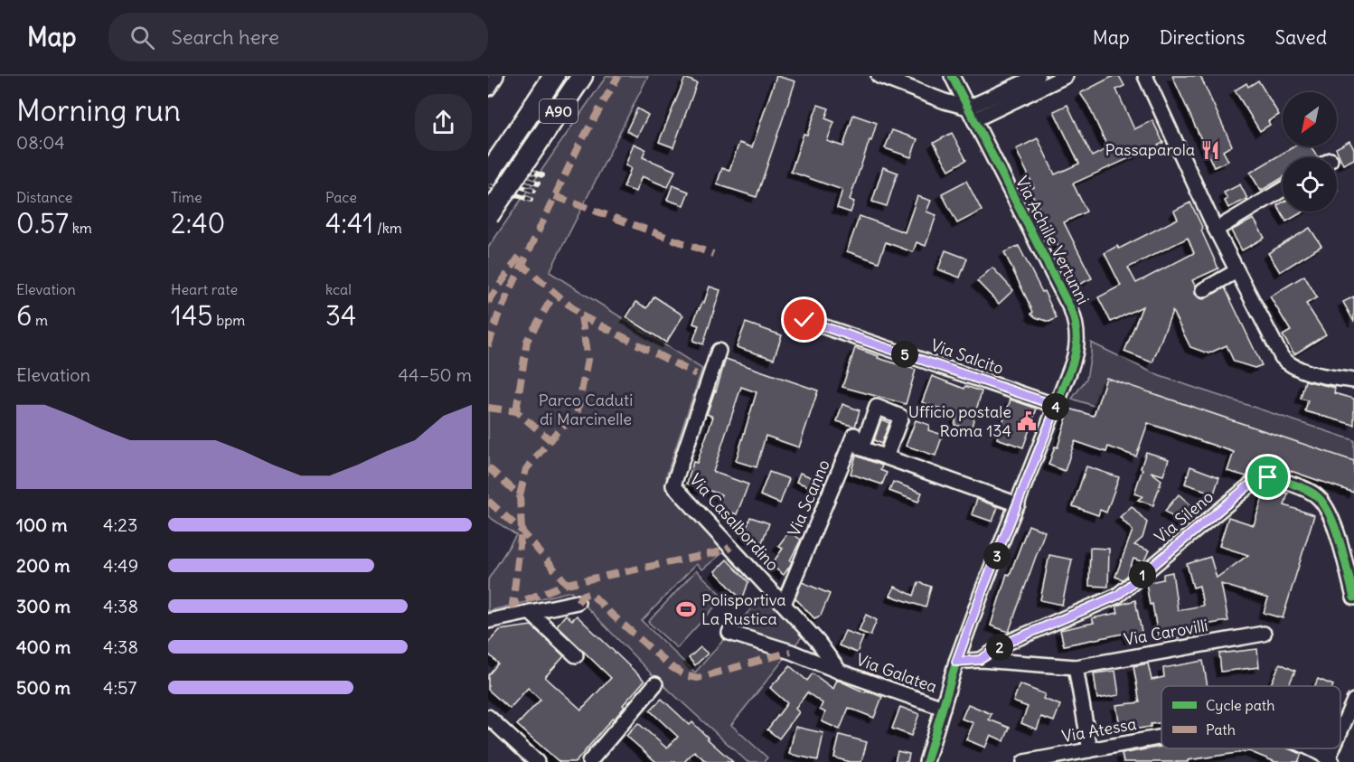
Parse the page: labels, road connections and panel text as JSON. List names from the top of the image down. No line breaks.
{"streets":{"highway":["A90"],"street":["Via Achille Vertunni","Via Salcito","Via Scanno","Via Sileno","Via Casalbordino","Via Carovilli","Via Galatea","Via Atessa"]},"crossings":[["Via Achille Vertunni","Via Salcito"],["Via Achille Vertunni","Via Carovilli"],["Via Achille Vertunni","Via Galatea"],["Via Scanno","Via Casalbordino"],["Via Sileno","Via Carovilli"],["Via Casalbordino","Via Galatea"]],"parks":["Parco Caduti di Marcinelle"],"places":{"restaurant":["Passaparola"],"public building":["Ufficio postale Roma 134"],"sports":["Polisportiva La Rustica"]},"legend":["Cycle path","Path"],"north":"bottom left","page":{"header":"Map","search":"Search here","nav":["Map","Directions","Saved"],"heading":["Morning run","08:04"],"stats":[["Distance","0.57 km"],["Time","2:40"],["Pace","4:41 /km"],["Elevation","6 m"],["Heart rate","145 bpm"],["kcal","34"]],"pins":["5","4","3","1","2"],"chart":["Elevation","44–50 m"],"list":[{"name":"100 m","note":"4:23"},{"name":"200 m","note":"4:49"},{"name":"300 m","note":"4:38"},{"name":"400 m","note":"4:38"},{"name":"500 m","note":"4:57"}]}}
